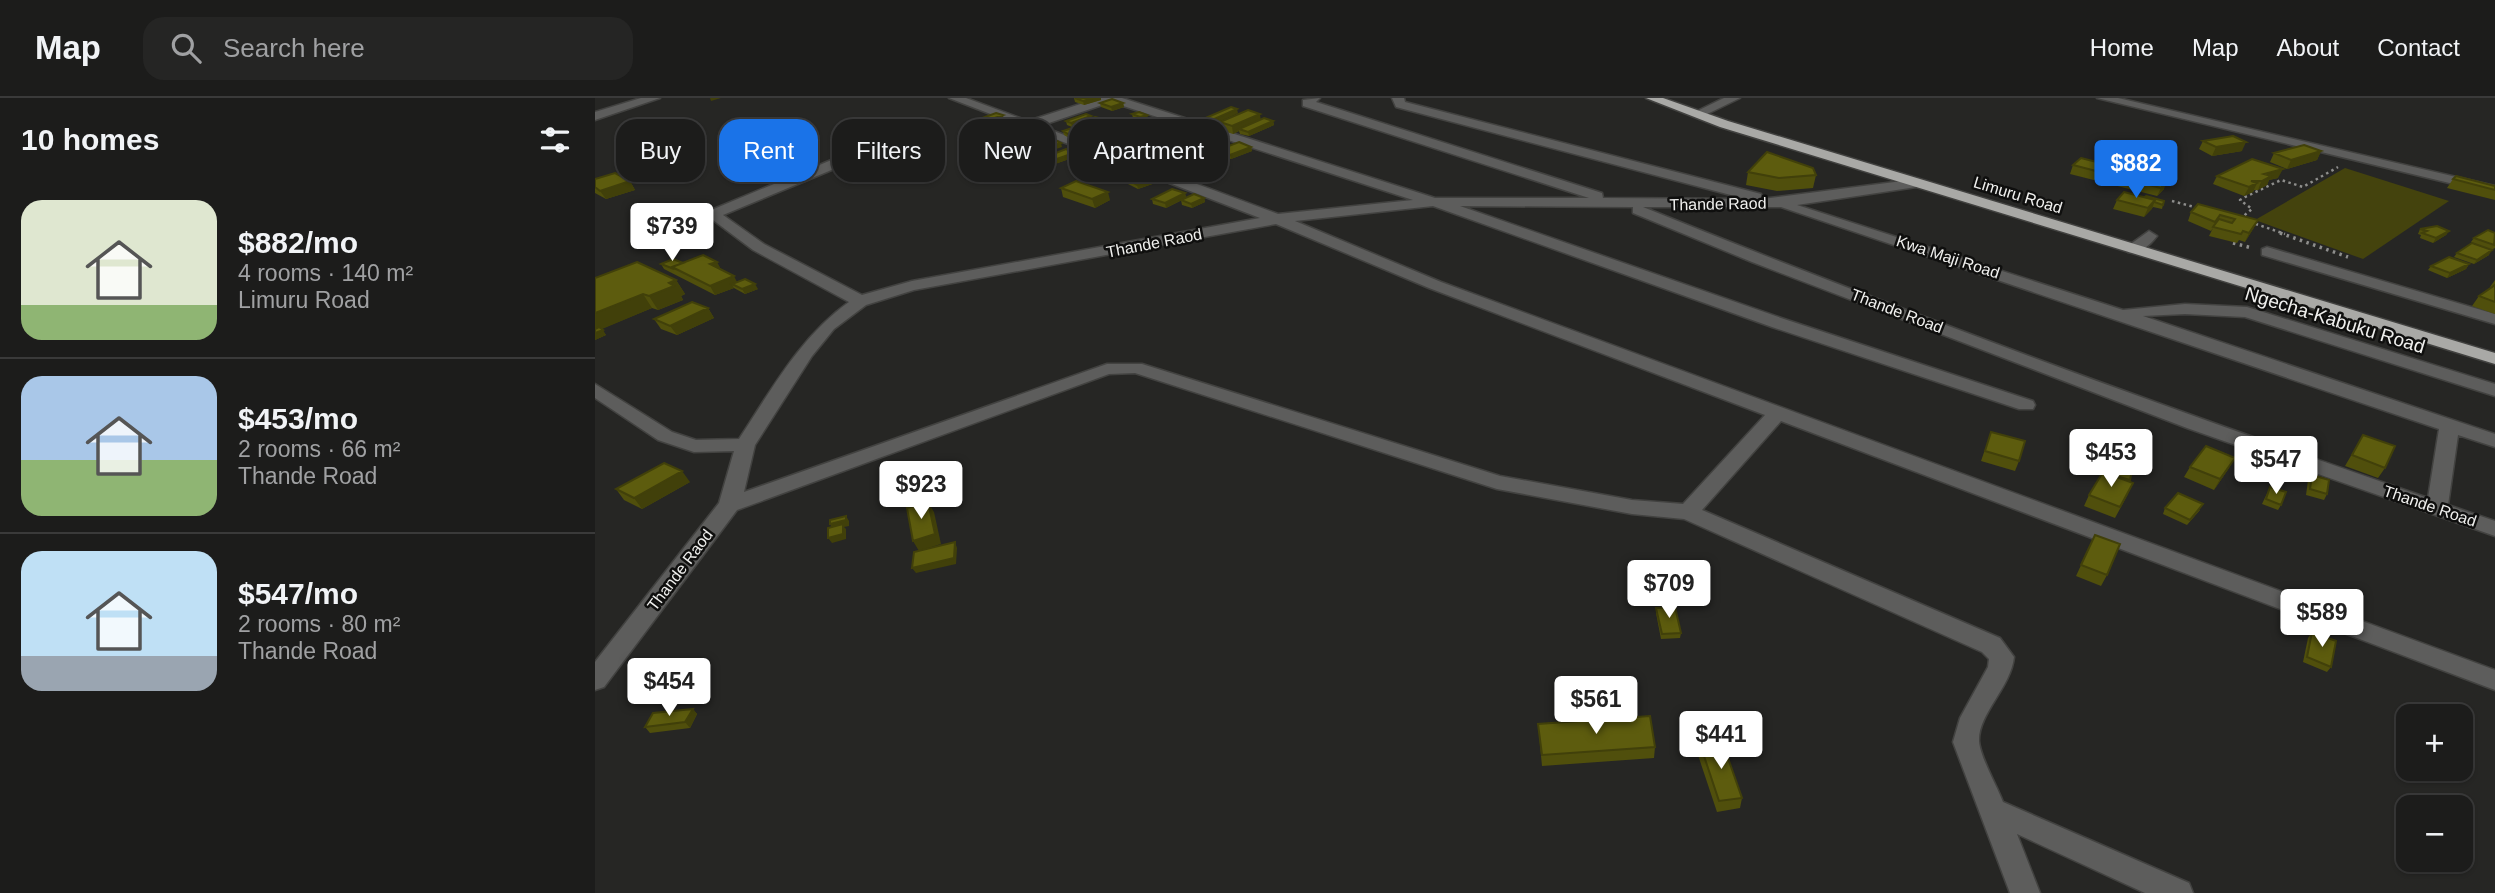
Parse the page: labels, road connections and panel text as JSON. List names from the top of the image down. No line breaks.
{"streets":{"highway":["Limuru Road"],"street":["Thande Raod","Kwa Maji Road","Thande Road","Ngecha-Kabuku Road"]},"crossings":[["Limuru Road","Thande Raod"],["Thande Raod","Kwa Maji Road"],["Thande Raod","Thande Road"],["Kwa Maji Road","Ngecha-Kabuku Road"]],"page":{"header":"Map","search":"Search here","nav":["Home","Map","About","Contact"],"heading":"10 homes","chip":["Buy","Rent","Filters","New","Apartment"],"price":["$882","$739","$453","$547","$923","$709","$589","$454","$561","$441"],"list":[{"name":"$882/mo","note":"4 rooms · 140 m² · Limuru Road"},{"name":"$453/mo","note":"2 rooms · 66 m² · Thande Road"},{"name":"$547/mo","note":"2 rooms · 80 m² · Thande Road"}],"map_buttons":["+","−"]}}
